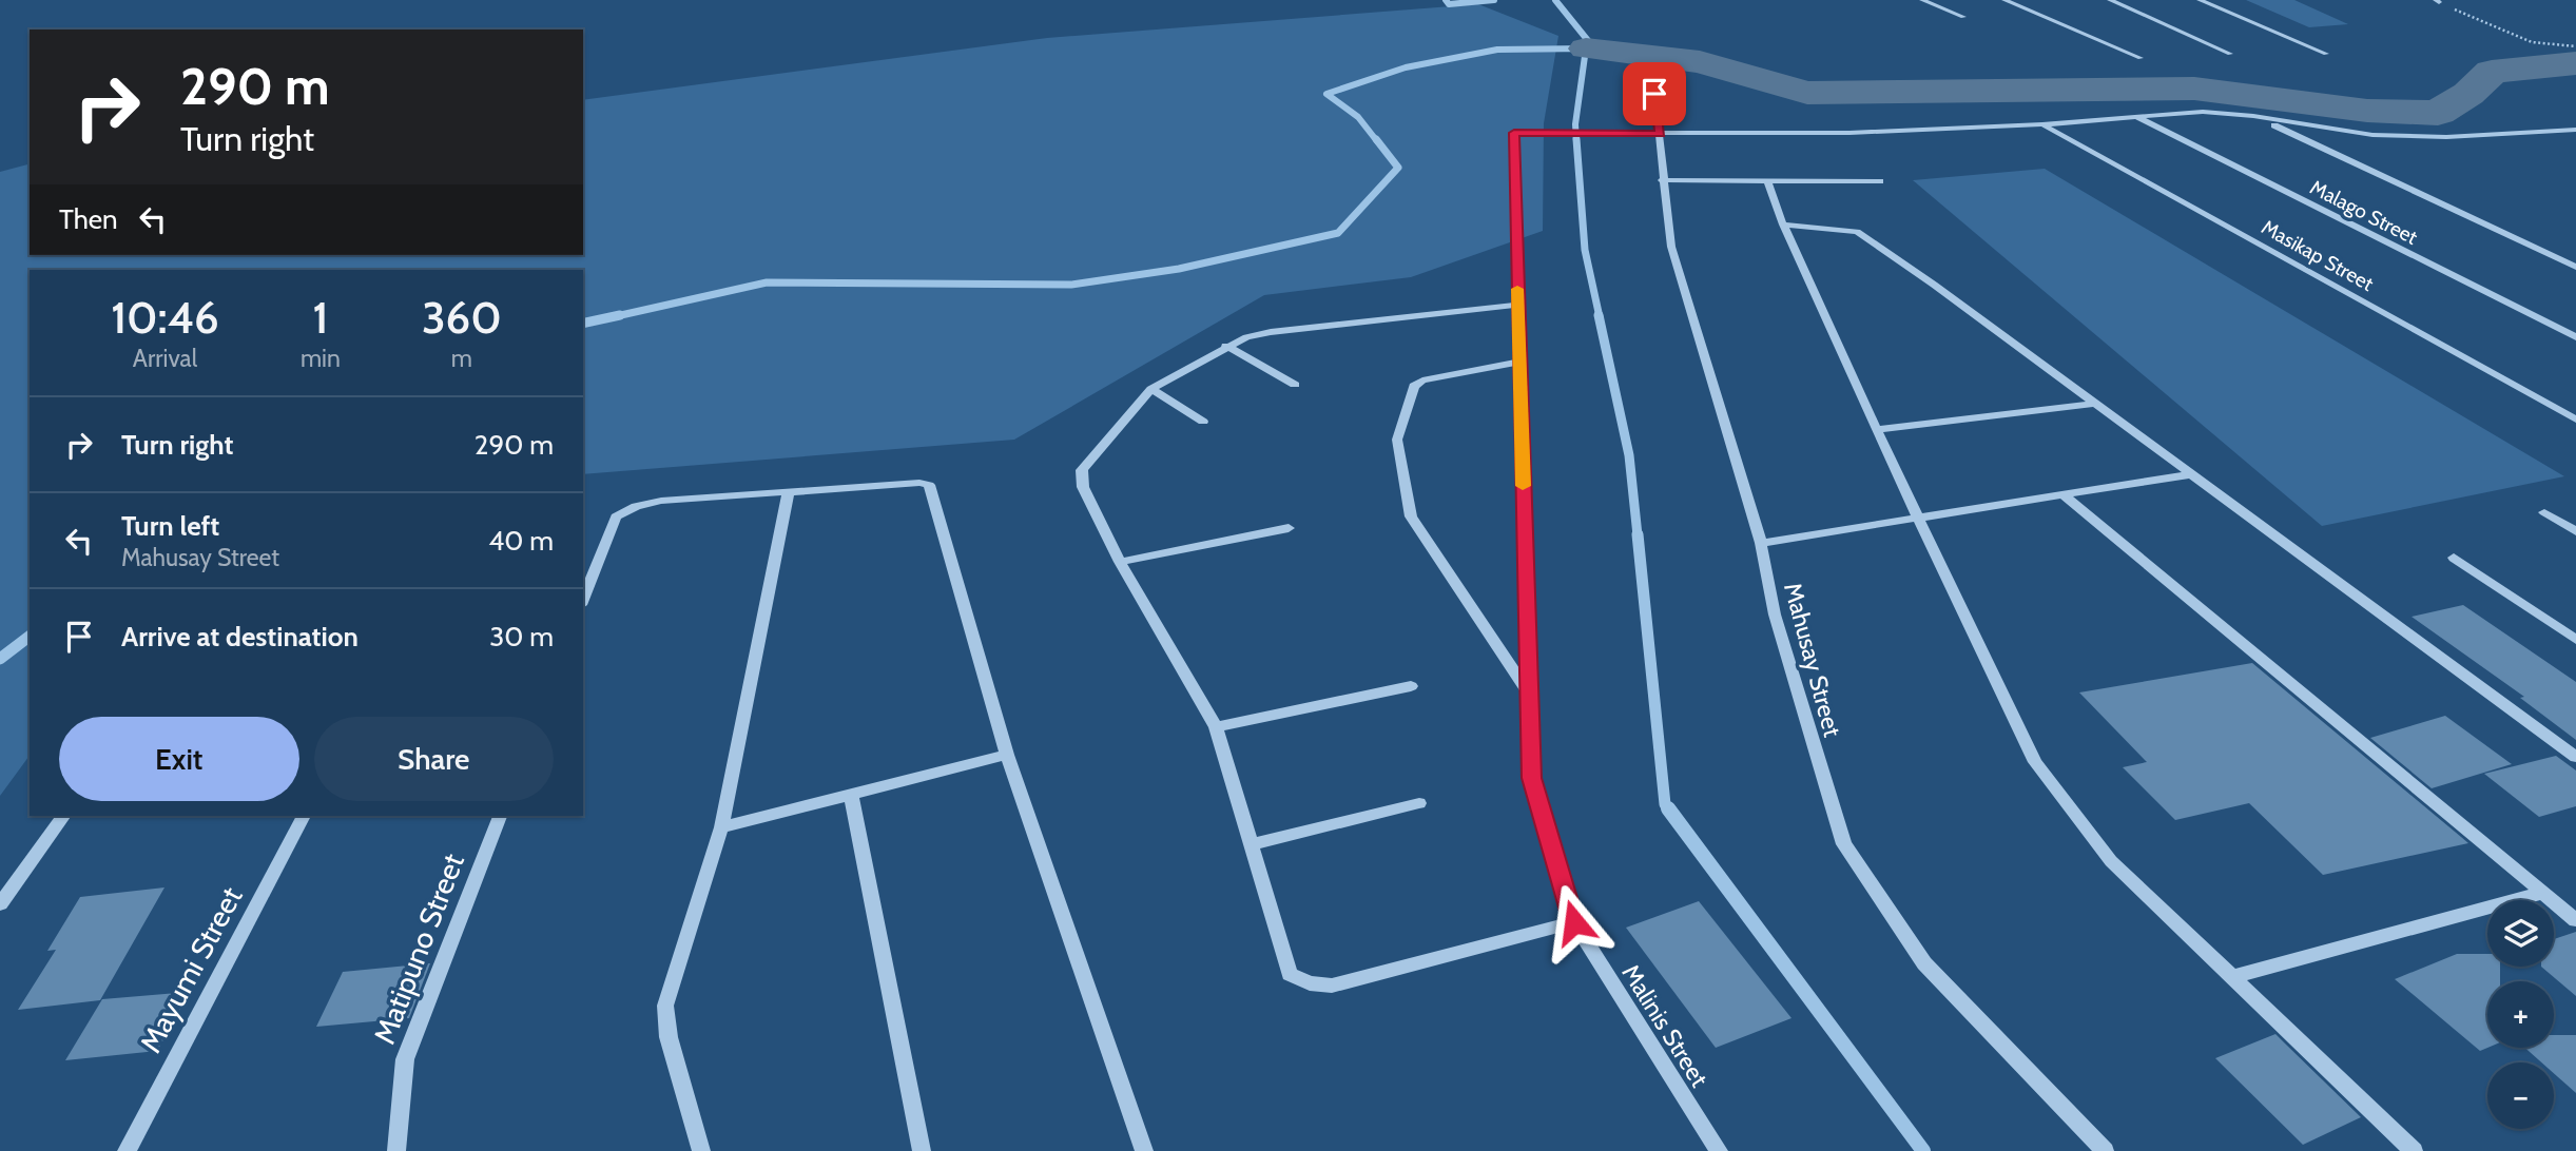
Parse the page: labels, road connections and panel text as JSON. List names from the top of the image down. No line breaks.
{"streets":{"street":["Malago Street","Masikap Street","Mahusay Street","Matipuno Street","Mayumi Street","Malinis Street"]},"crossings":[["Mahusay Street","Malinis Street"]],"page":{"turn":["290 m","Turn right"],"then":"Then","eta":["10:46","Arrival","1","min","360","m"],"list":[{"name":"Turn right","value":"290 m"},{"name":"Turn left","note":"Mahusay Street","value":"40 m"},{"name":"Arrive at destination","value":"30 m"}],"buttons":["Exit","Share"],"map_buttons":["+","−"]}}
